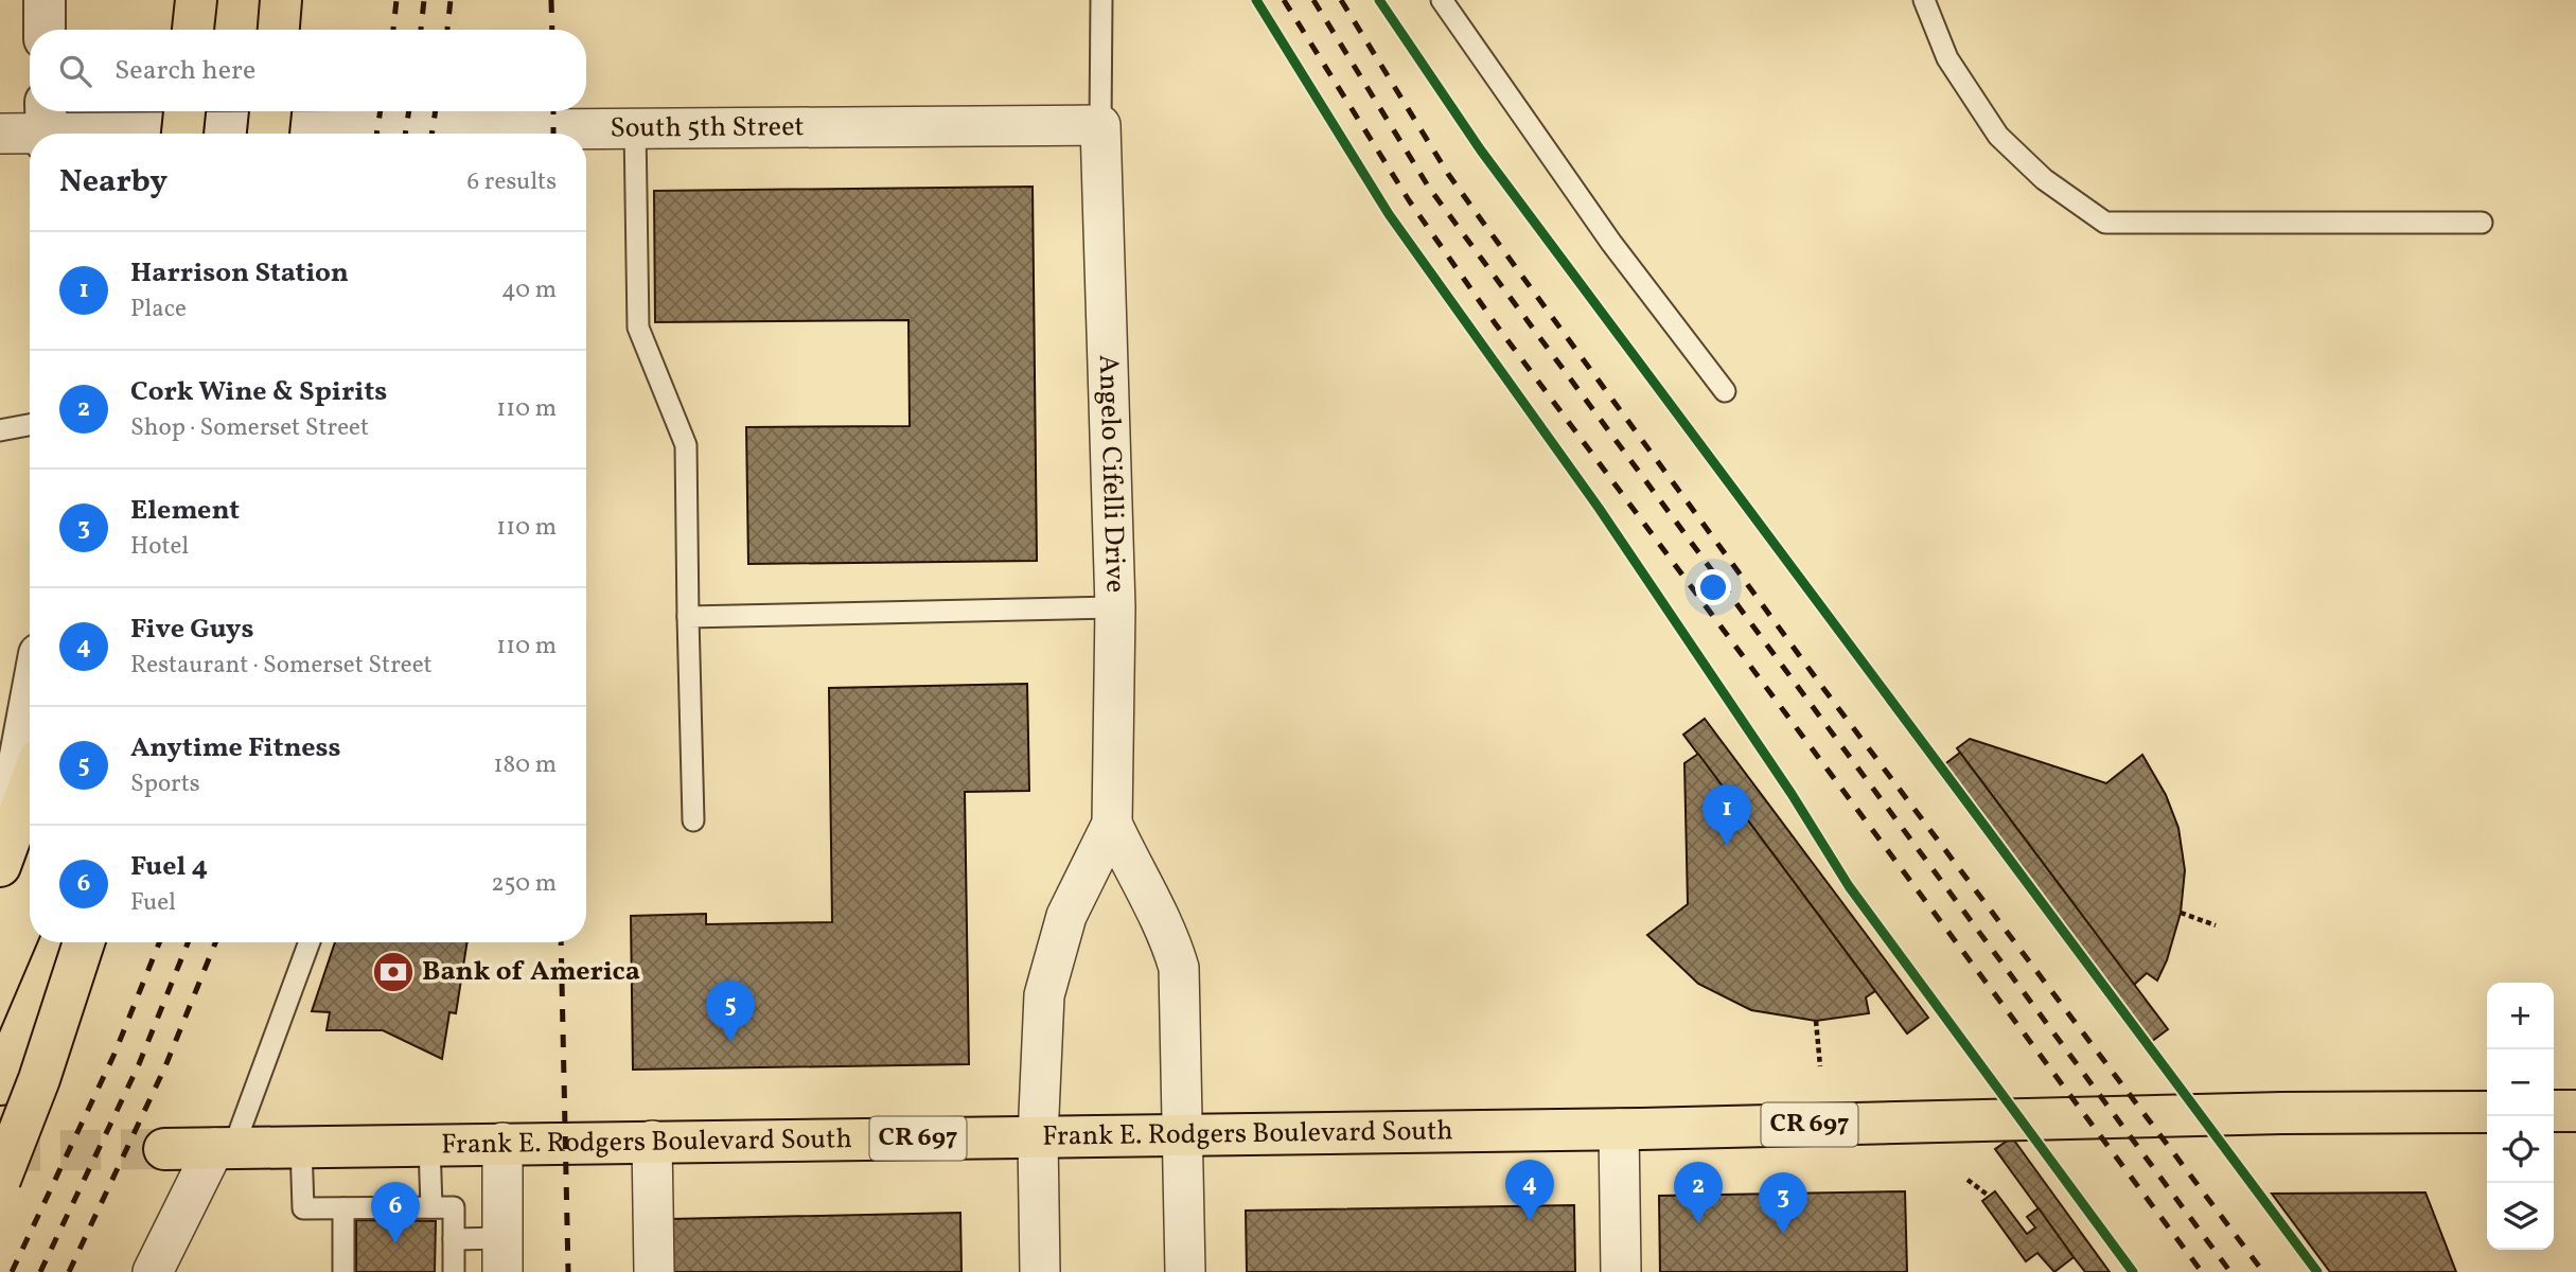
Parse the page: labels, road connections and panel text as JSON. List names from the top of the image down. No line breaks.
{"streets":{"main road":["CR 697","Frank E. Rodgers Boulevard South"],"street":["South 5th Street","Angelo Cifelli Drive"]},"crossings":[["South 5th Street","Angelo Cifelli Drive"],["Angelo Cifelli Drive","Frank E. Rodgers Boulevard South"]],"places":{"bank":["Bank of America"]},"page":{"search":"Search here","heading":["Nearby","6 results"],"list":[{"mark":"1","name":"Harrison Station","note":"Place","value":"40 m"},{"mark":"2","name":"Cork Wine & Spirits","note":"Shop · Somerset Street","value":"110 m"},{"mark":"3","name":"Element","note":"Hotel","value":"110 m"},{"mark":"4","name":"Five Guys","note":"Restaurant · Somerset Street","value":"110 m"},{"mark":"5","name":"Anytime Fitness","note":"Sports","value":"180 m"},{"mark":"6","name":"Fuel 4","note":"Fuel","value":"250 m"}],"pins":["1","5","4","2","3","6"],"map_buttons":["+","−"]}}
